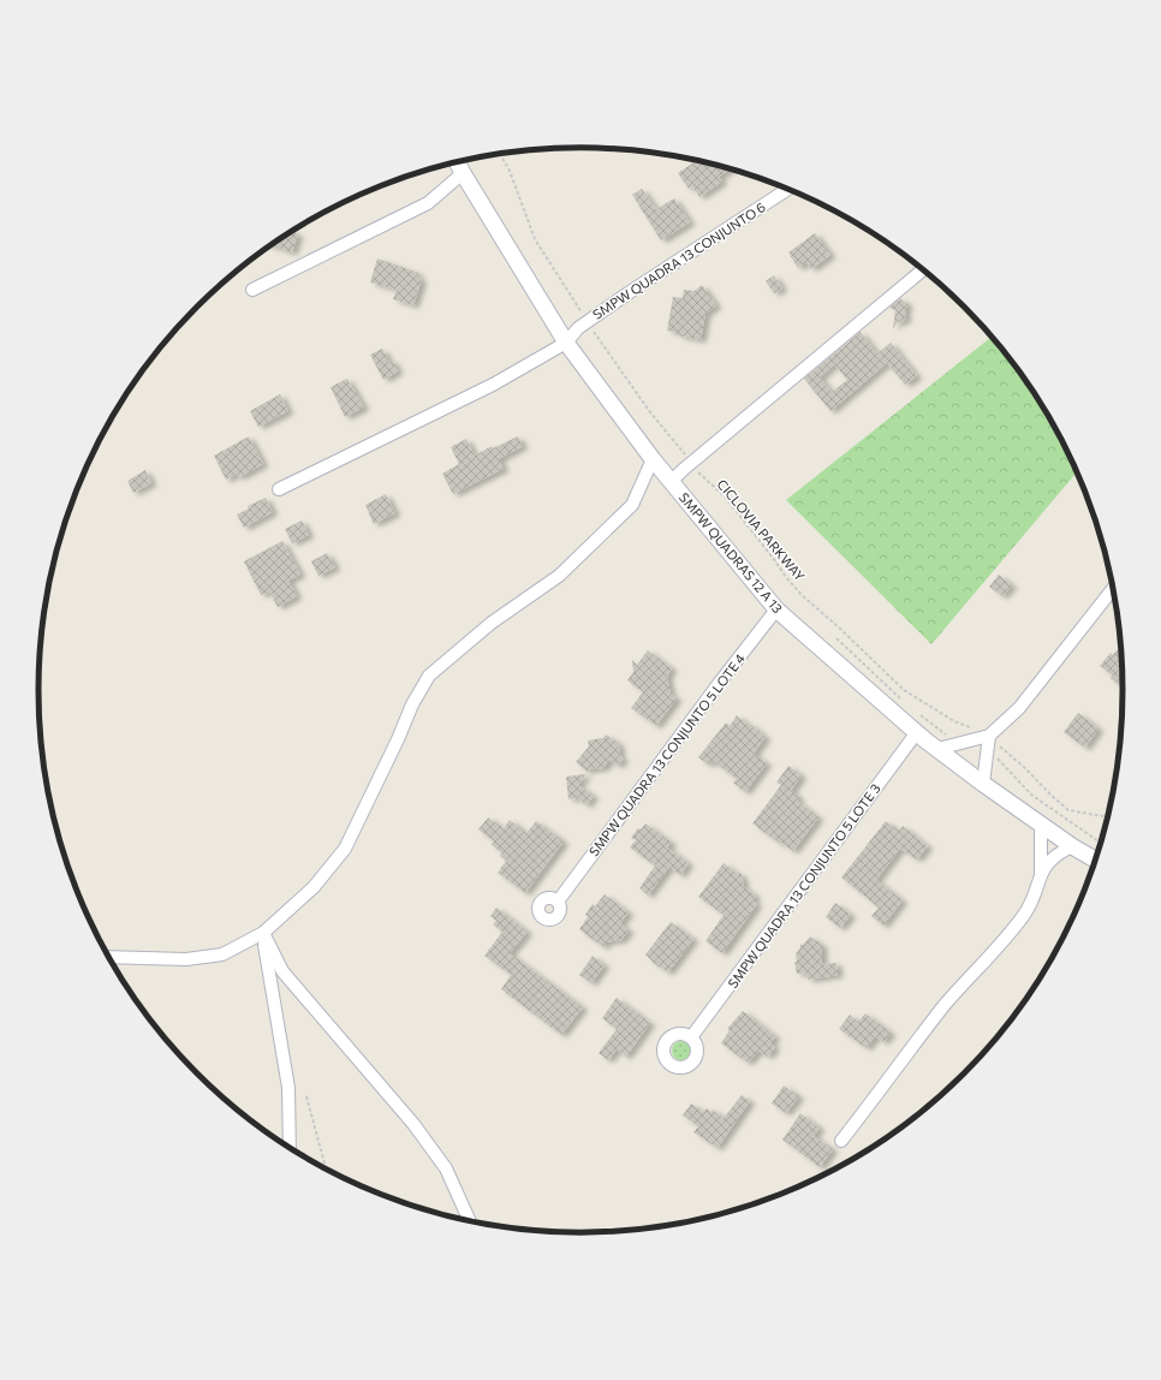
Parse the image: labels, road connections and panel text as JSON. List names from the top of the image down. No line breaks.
{"streets":{"street":["SMPW QUADRA 13 CONJUNTO 6","SMPW QUADRAS 12 A 13","SMPW QUADRA 13 CONJUNTO 5 LOTE 4","SMPW QUADRA 13 CONJUNTO 5 LOTE 3"],"path":["CICLOVIA PARKWAY"]},"crossings":[["SMPW QUADRA 13 CONJUNTO 6","CICLOVIA PARKWAY"],["SMPW QUADRA 13 CONJUNTO 6","SMPW QUADRAS 12 A 13"],["SMPW QUADRAS 12 A 13","SMPW QUADRA 13 CONJUNTO 5 LOTE 4"],["SMPW QUADRAS 12 A 13","SMPW QUADRA 13 CONJUNTO 5 LOTE 3"]]}
